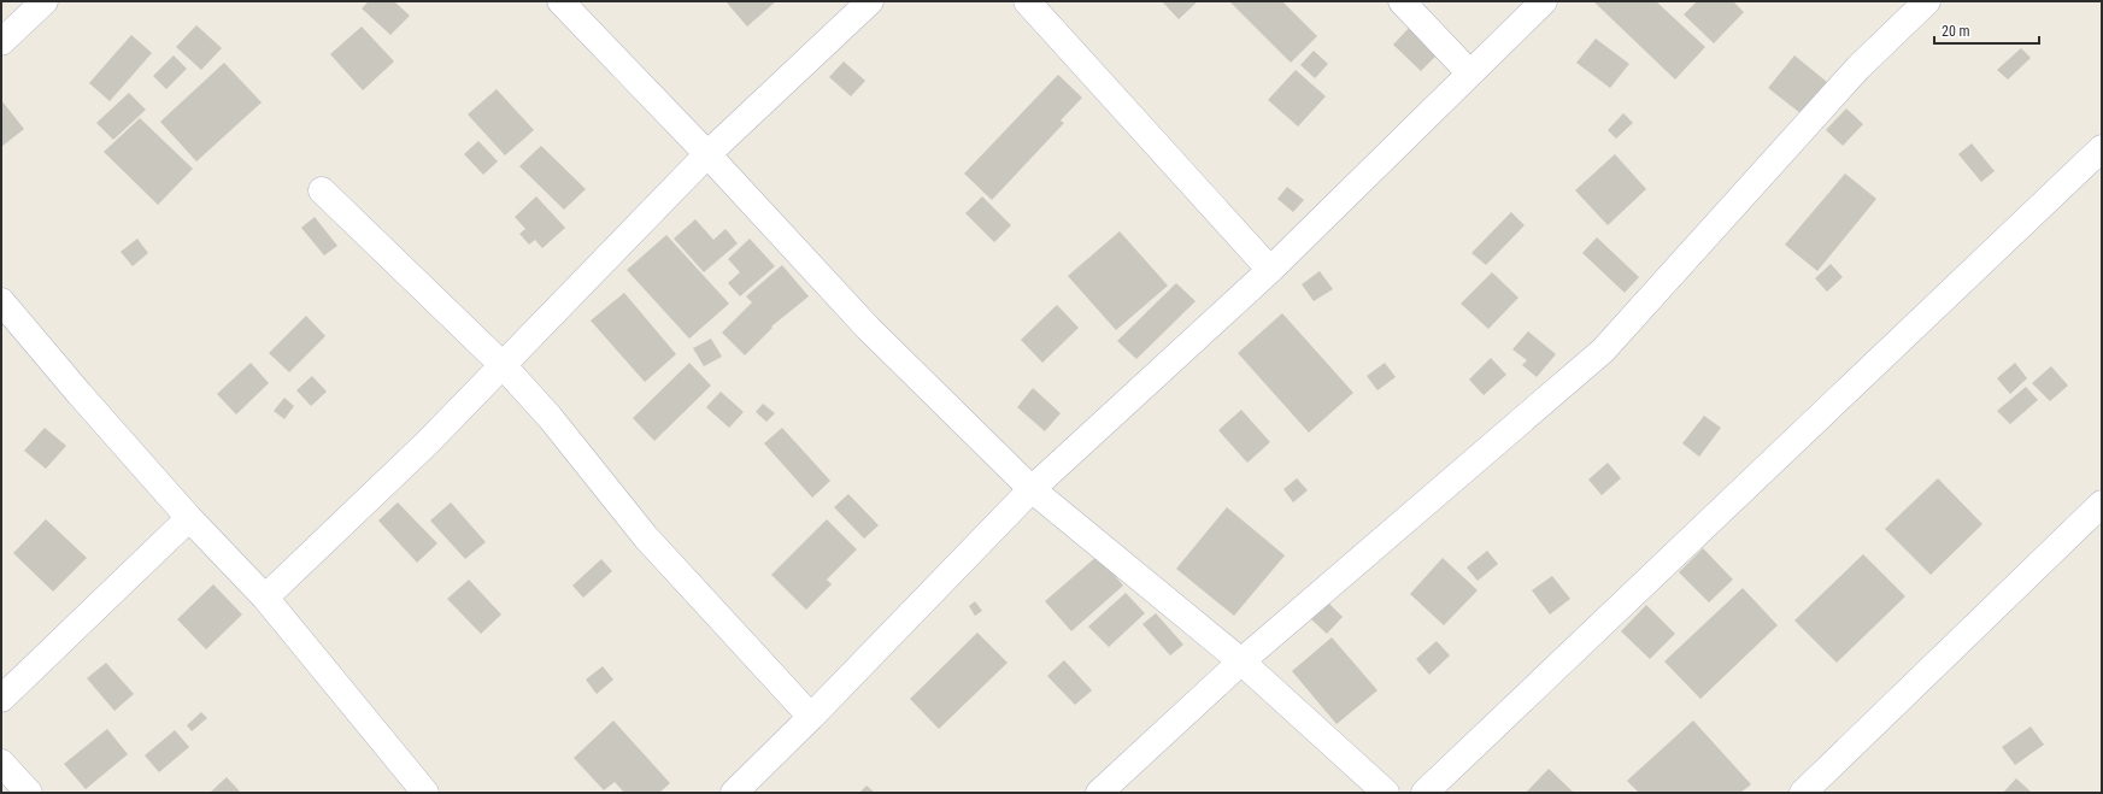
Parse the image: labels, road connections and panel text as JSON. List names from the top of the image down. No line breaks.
{"scale_bar":"20 m"}
